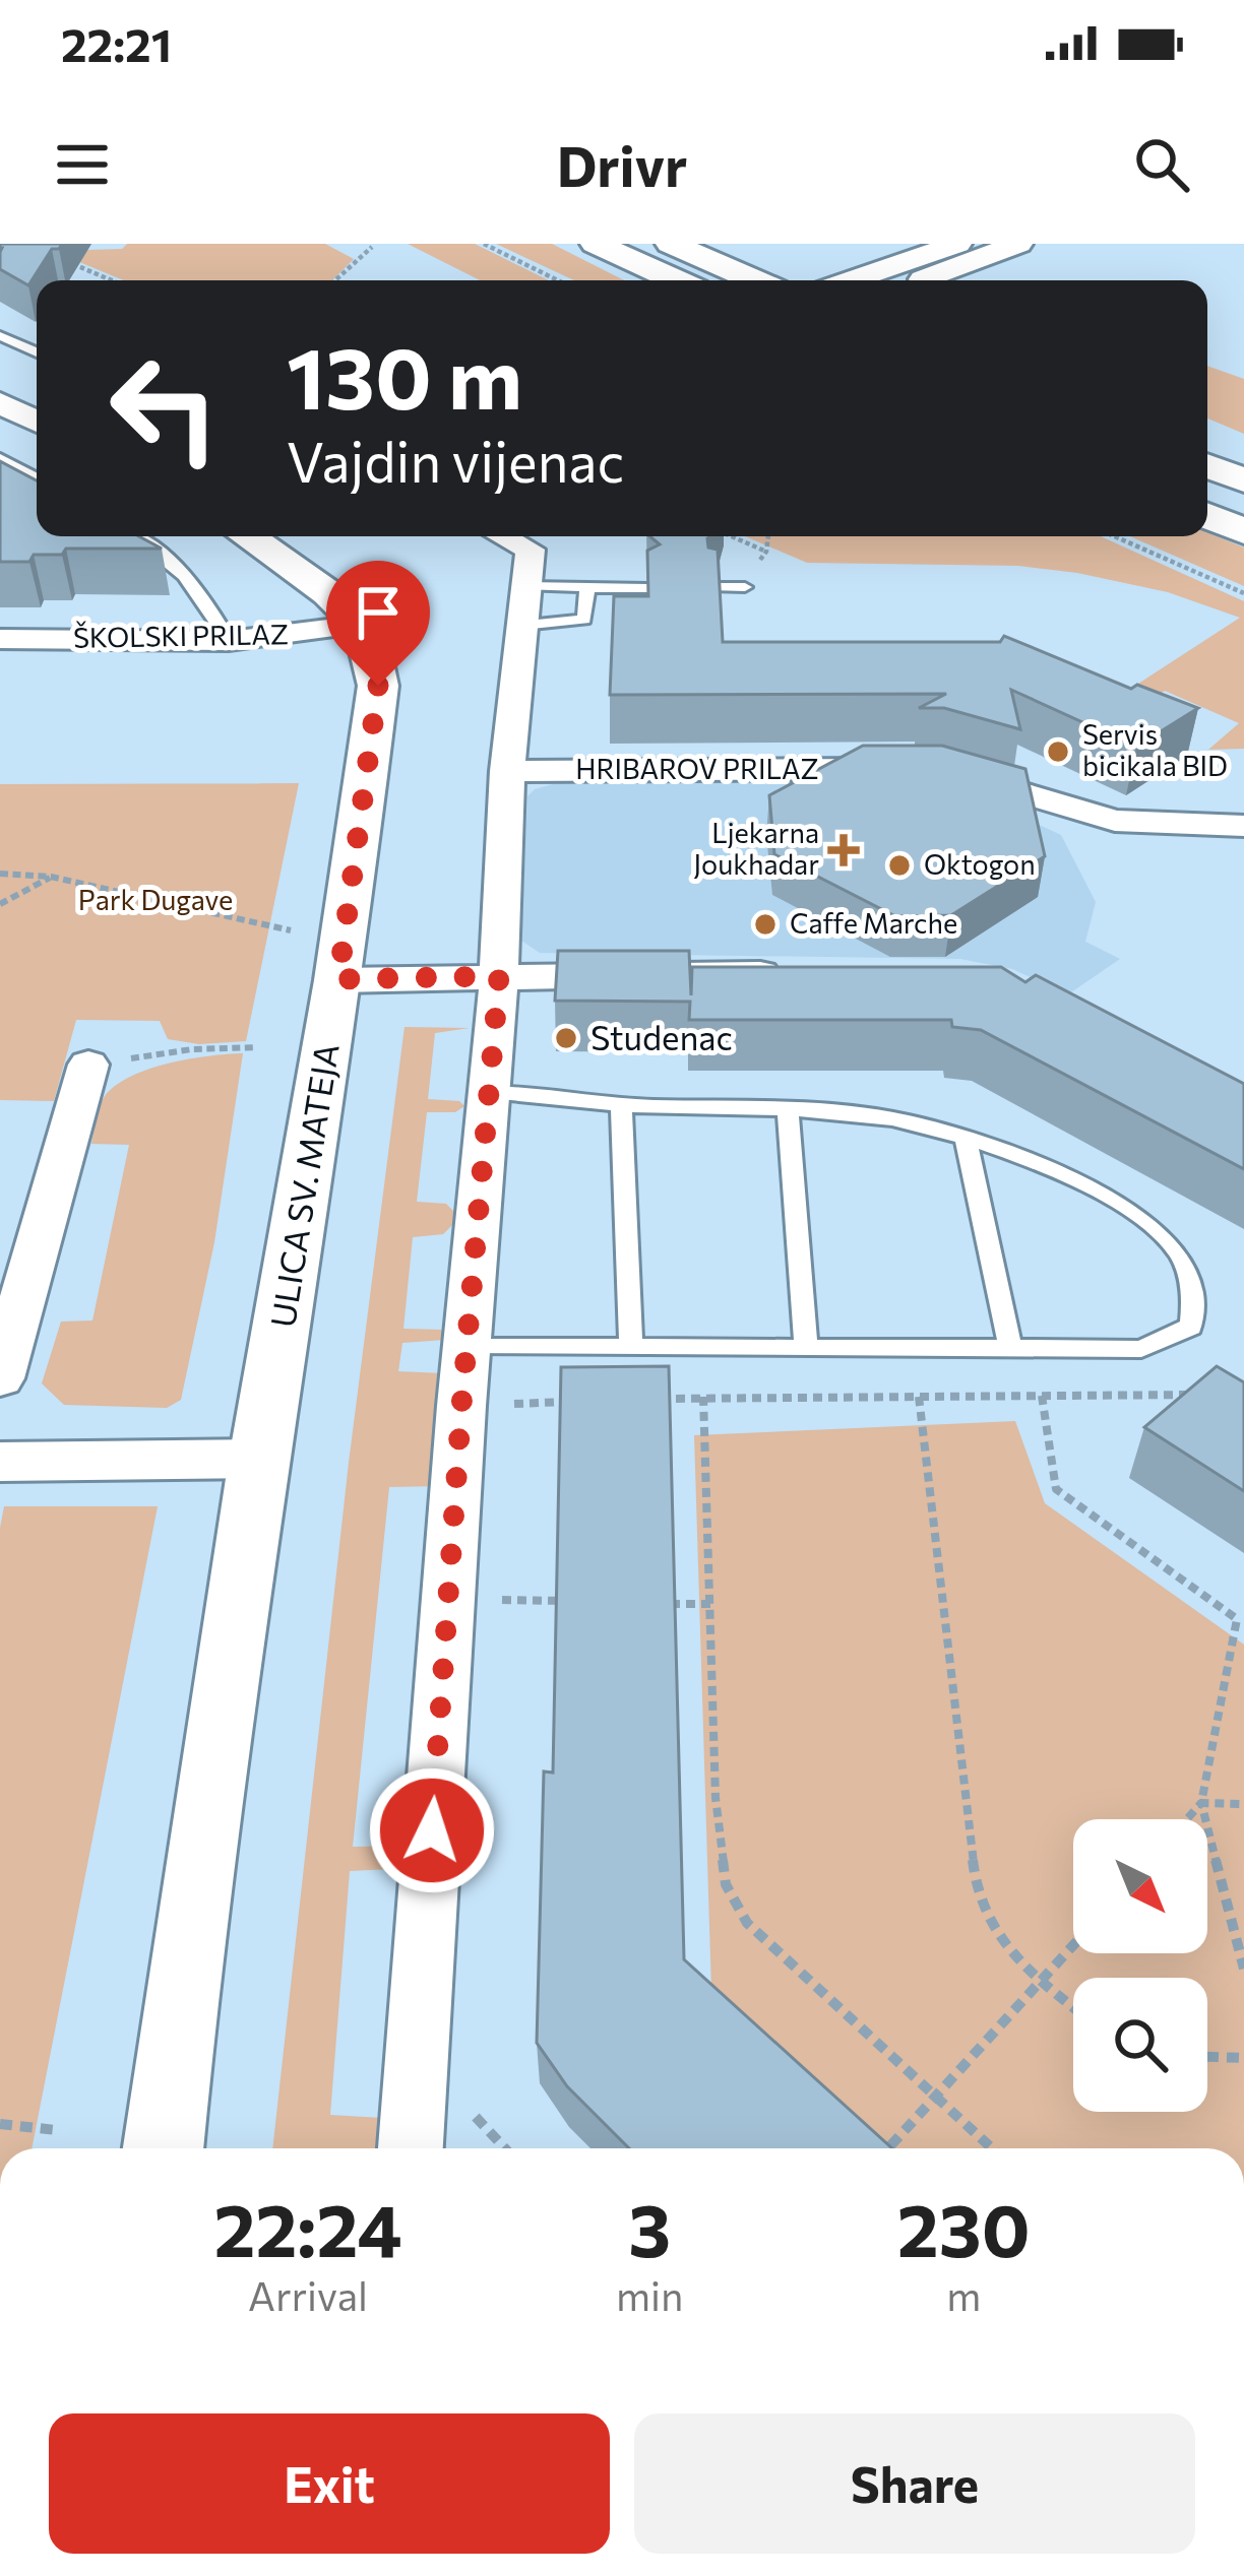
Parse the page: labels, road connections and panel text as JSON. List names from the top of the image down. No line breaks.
{"streets":{"street":["ŠKOLSKI PRILAZ","HRIBAROV PRILAZ","ULICA SV. MATEJA"]},"crossings":[["ŠKOLSKI PRILAZ","ULICA SV. MATEJA"]],"parks":["Park Dugave"],"places":{"other":["Servis bicikala BID","Oktogon","Caffe Marche","Studenac"],"health":["Ljekarna Joukhadar"]},"north":"bottom right","page":{"status":"22:21","header":"Drivr","turn":["130 m","Vajdin vijenac"],"eta":["22:24","Arrival","3","min","230","m"],"buttons":["Exit","Share"]}}
